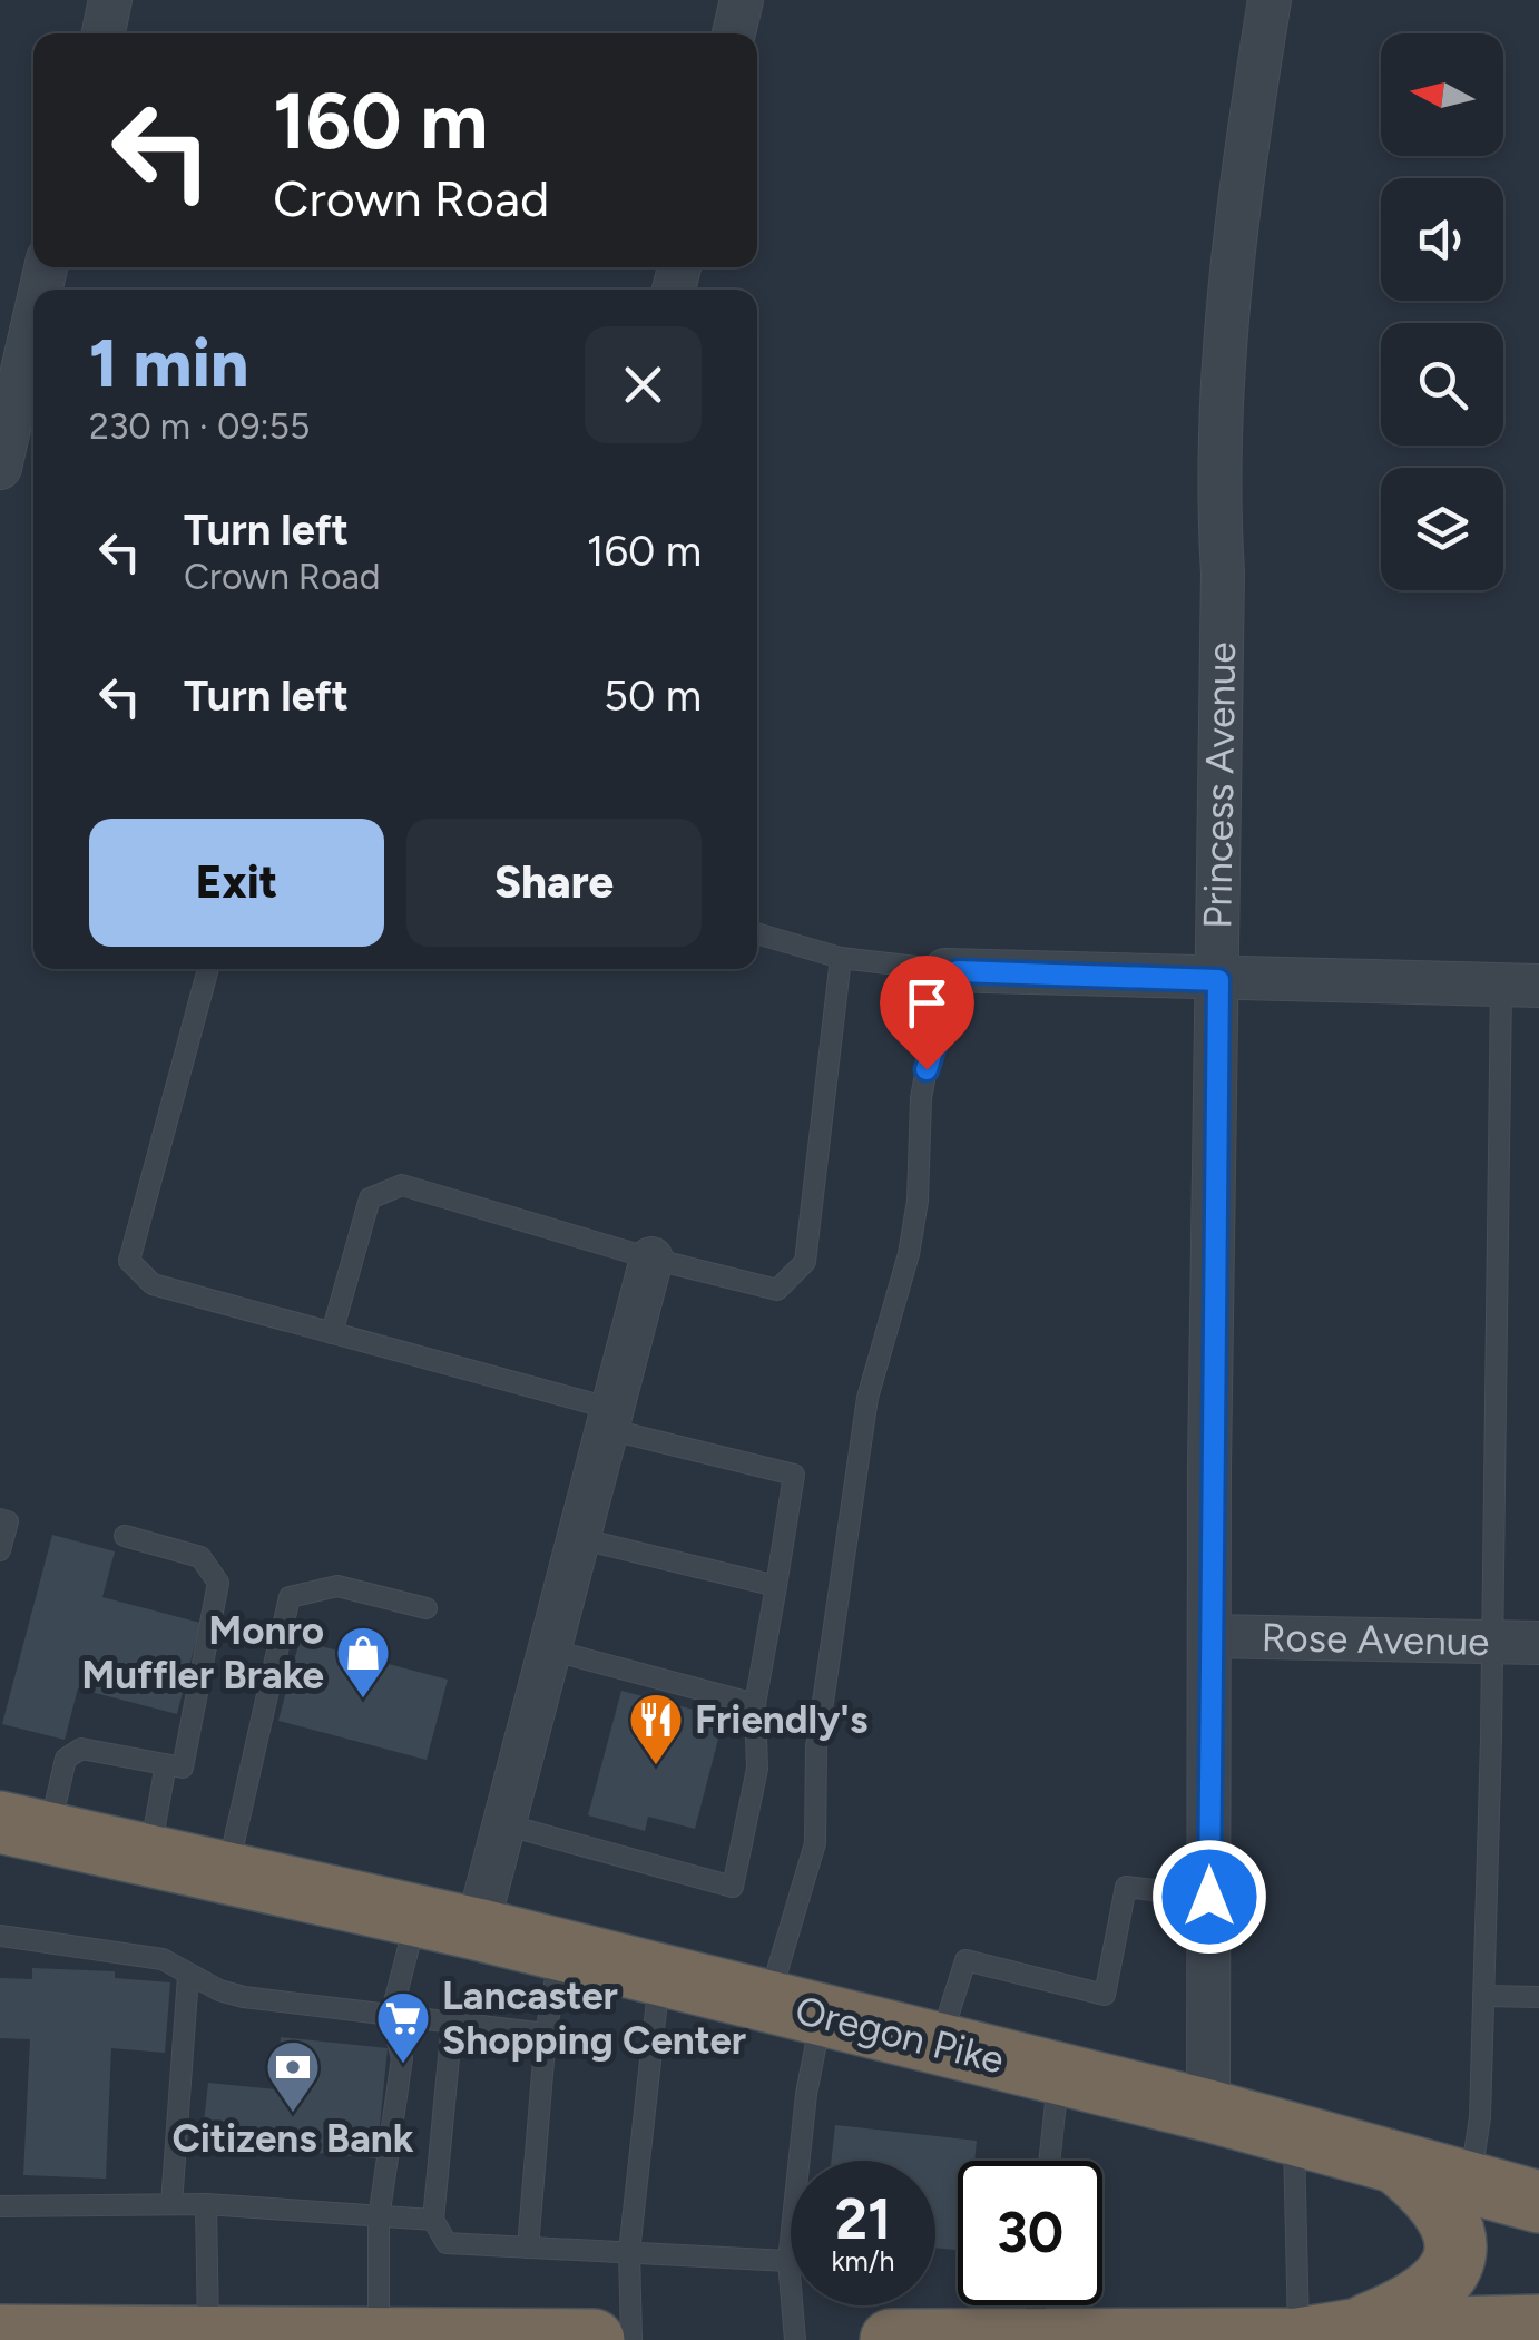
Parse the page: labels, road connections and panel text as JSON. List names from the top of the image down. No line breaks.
{"streets":{"highway":["Oregon Pike"],"street":["Princess Avenue","Rose Avenue"]},"crossings":[["Princess Avenue","Rose Avenue"],["Princess Avenue","Oregon Pike"]],"places":{"shop":["Monro Muffler Brake"],"restaurant":["Friendly's"],"supermarket":["Lancaster Shopping Center"],"bank":["Citizens Bank"]},"north":"left","page":{"turn":["160 m","Crown Road"],"heading":["1 min","230 m · 09:55"],"list":[{"name":"Turn left","note":"Crown Road","value":"160 m"},{"name":"Turn left","value":"50 m"}],"buttons":["Exit","Share"],"speed":"21 km/h","limit":"30"}}
